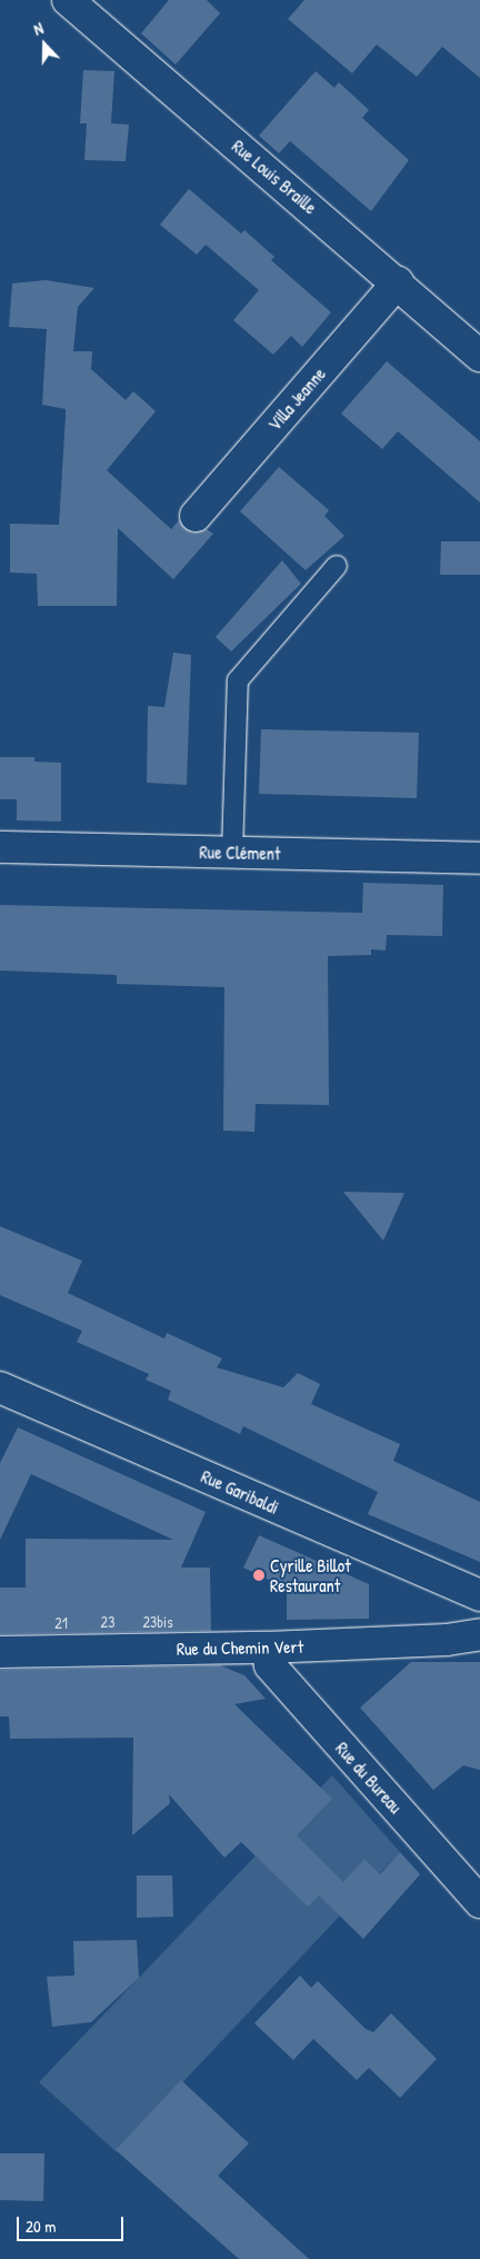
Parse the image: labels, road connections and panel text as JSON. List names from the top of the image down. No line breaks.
{"streets":{"street":["Rue Louis Braille","Villa Jeanne","Rue Clément","Rue Garibaldi","Rue du Chemin Vert","Rue du Bureau"]},"crossings":[["Rue Louis Braille","Villa Jeanne"],["Rue du Chemin Vert","Rue du Bureau"]],"places":["Cyrille Billot Restaurant"],"house_numbers":["23","23bis","21"],"scale_bar":"20 m","north":"top"}
